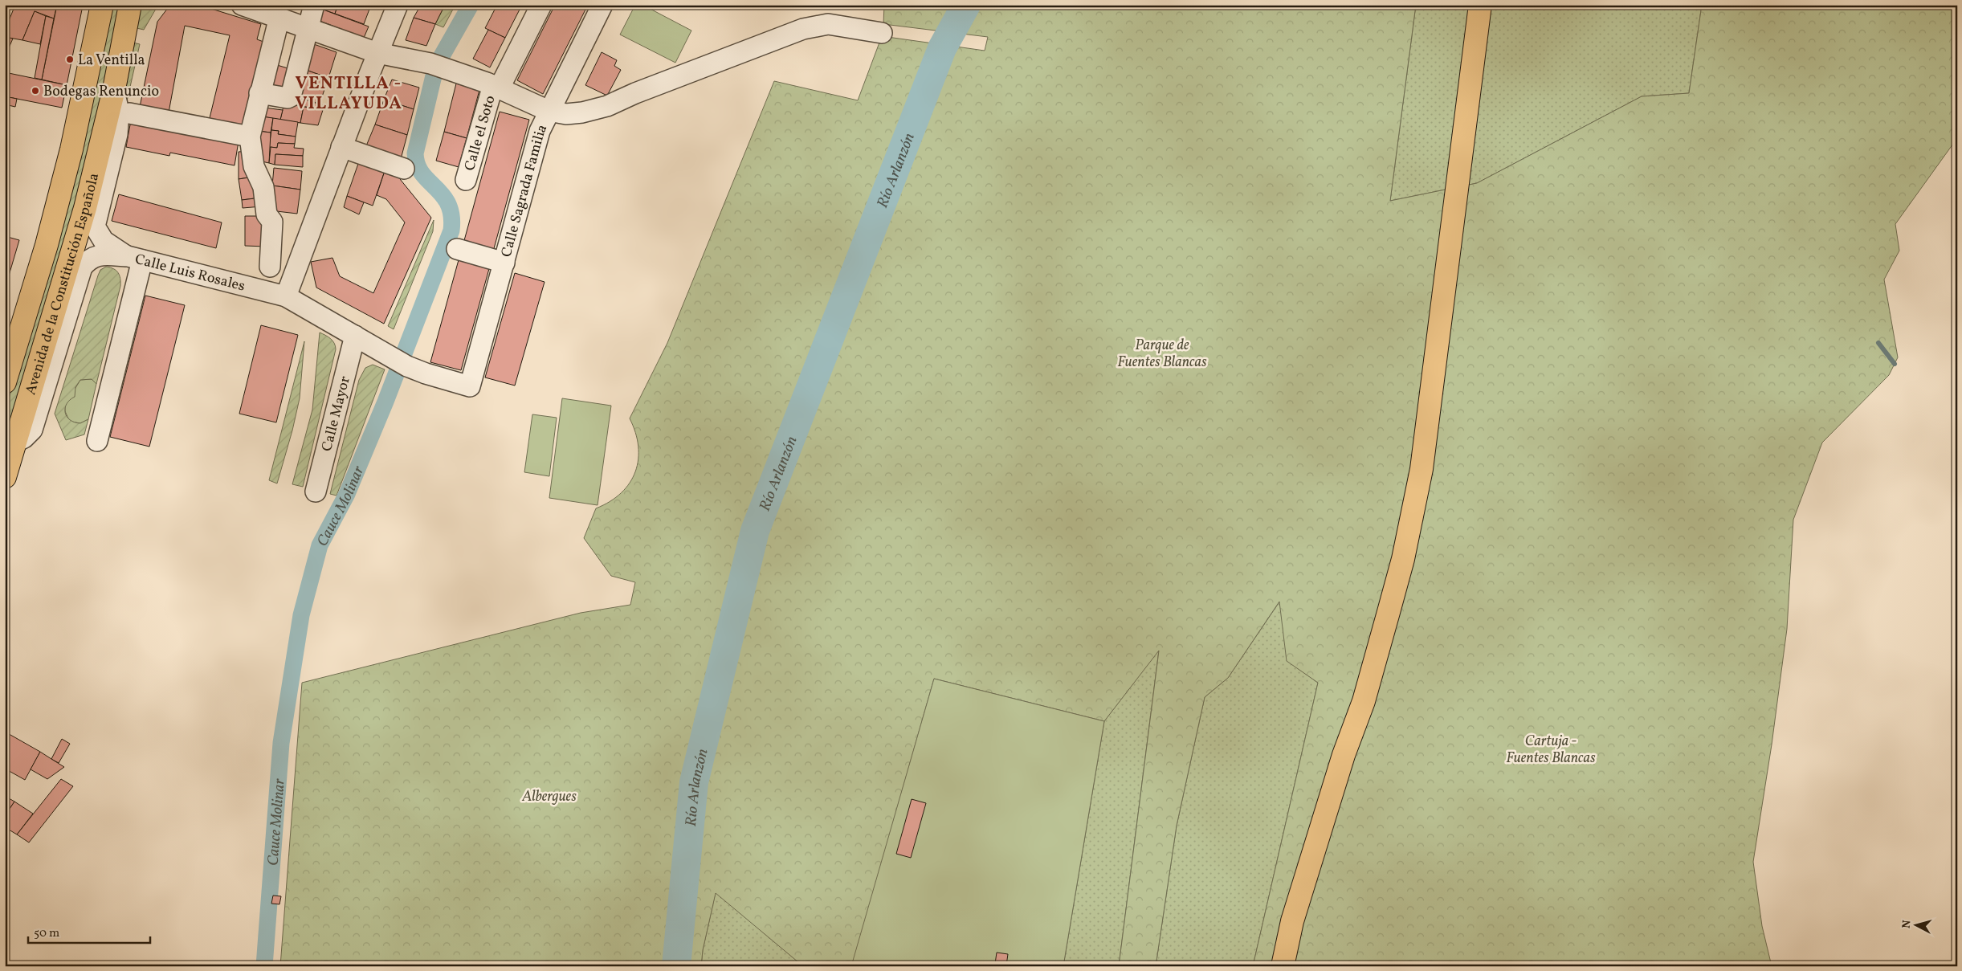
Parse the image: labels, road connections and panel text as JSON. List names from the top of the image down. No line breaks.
{"streets":{"main road":["Avenida de la Constitución Española"],"street":["Calle el Soto","Calle Sagrada Familia","Calle Luis Rosales","Calle Mayor"]},"crossings":[["Calle Sagrada Familia","Calle Luis Rosales"],["Calle Luis Rosales","Avenida de la Constitución Española"],["Calle Luis Rosales","Calle Mayor"]],"districts":["VENTILLA - VILLAYUDA"],"water":["Río Arlanzón","Cauce Molinar"],"parks":["Parque de Fuentes Blancas","Cartuja - Fuentes Blancas","Albergues"],"places":["La Ventilla","Bodegas Renuncio"],"scale_bar":"50 m","north":"left"}
